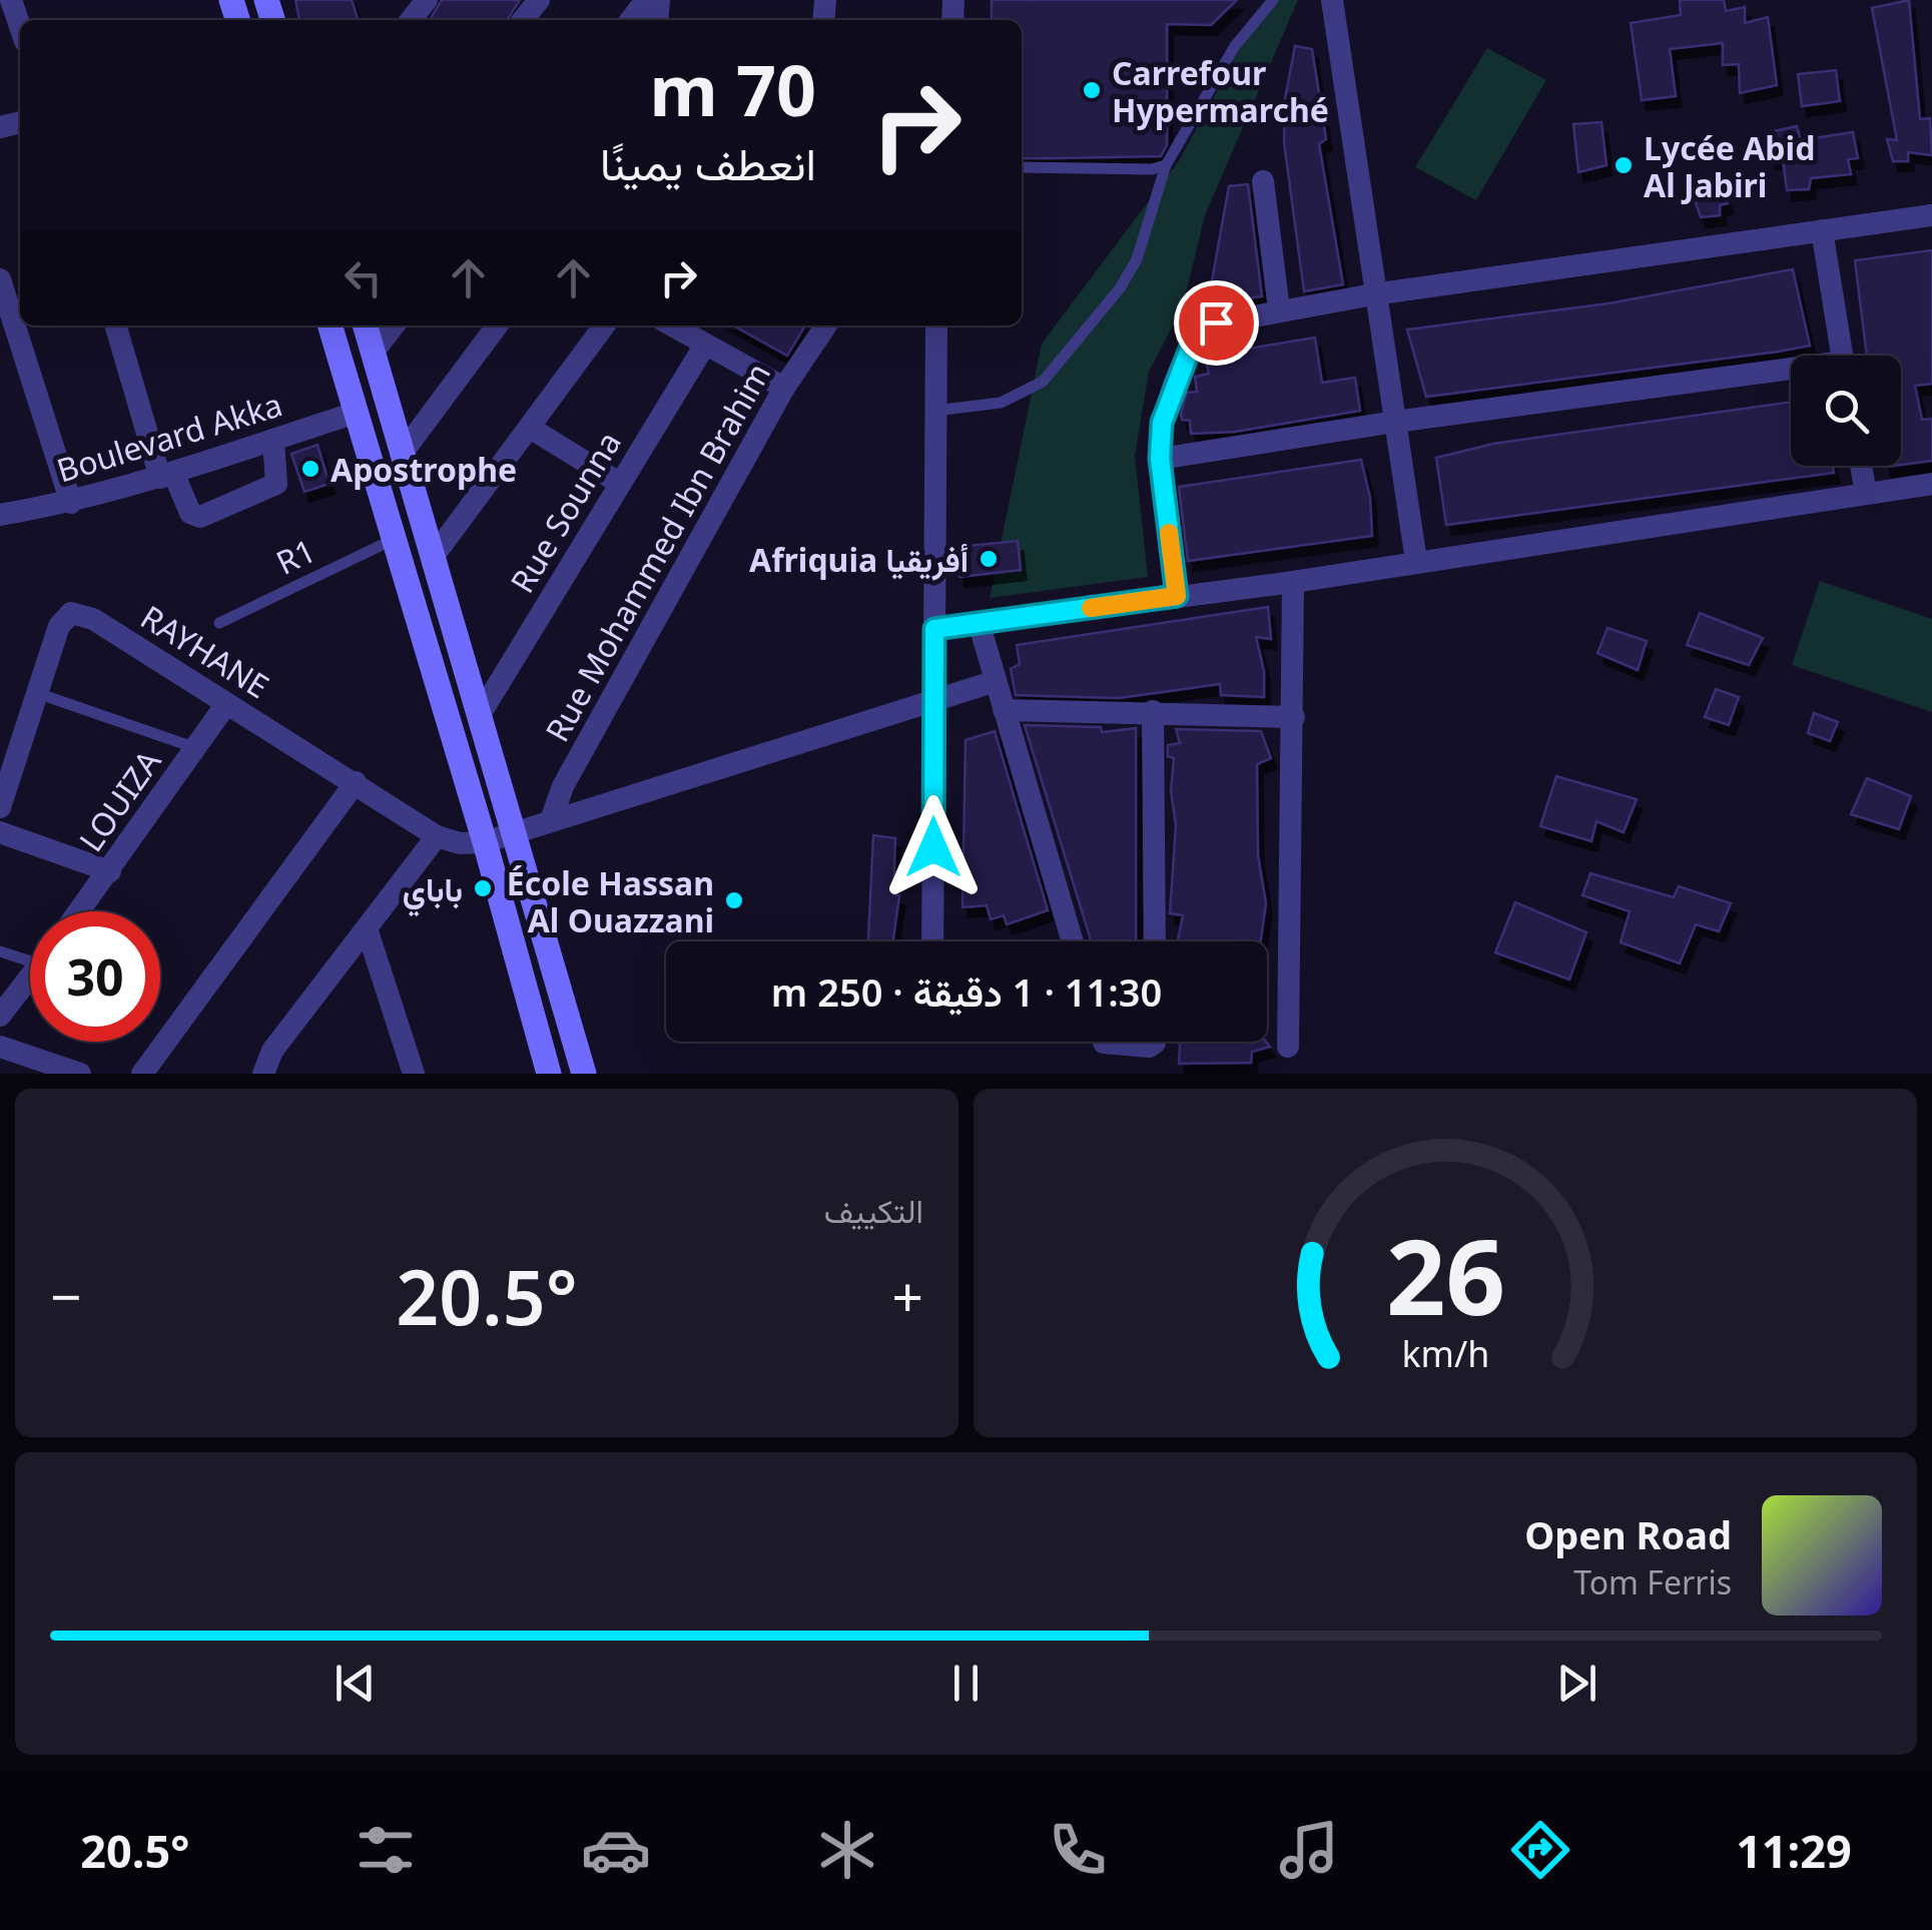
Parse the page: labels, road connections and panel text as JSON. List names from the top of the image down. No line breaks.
{"streets":{"street":["Boulevard Akka","Rue Sounna","Rue Mohammed Ibn Brahim","RAYHANE","LOUIZA"],"lane":["R1"]},"crossings":[["RAYHANE","LOUIZA"]],"places":["Carrefour Hypermarché","Lycée Abid Al Jabiri","Apostrophe","Afriquia أفريقيا","باباي","École Hassan Al Ouazzani"],"page":{"turn":["70 m","انعطف يمينًا"],"limit":"30","trip":"11:30 · 1 دقيقة · 250 m","tile":"التكييف","heat":["−","20.5°","+"],"song":["Open Road","Tom Ferris"],"tabs":["11:29","20.5°"],"gauge":["26","km/h"]}}
